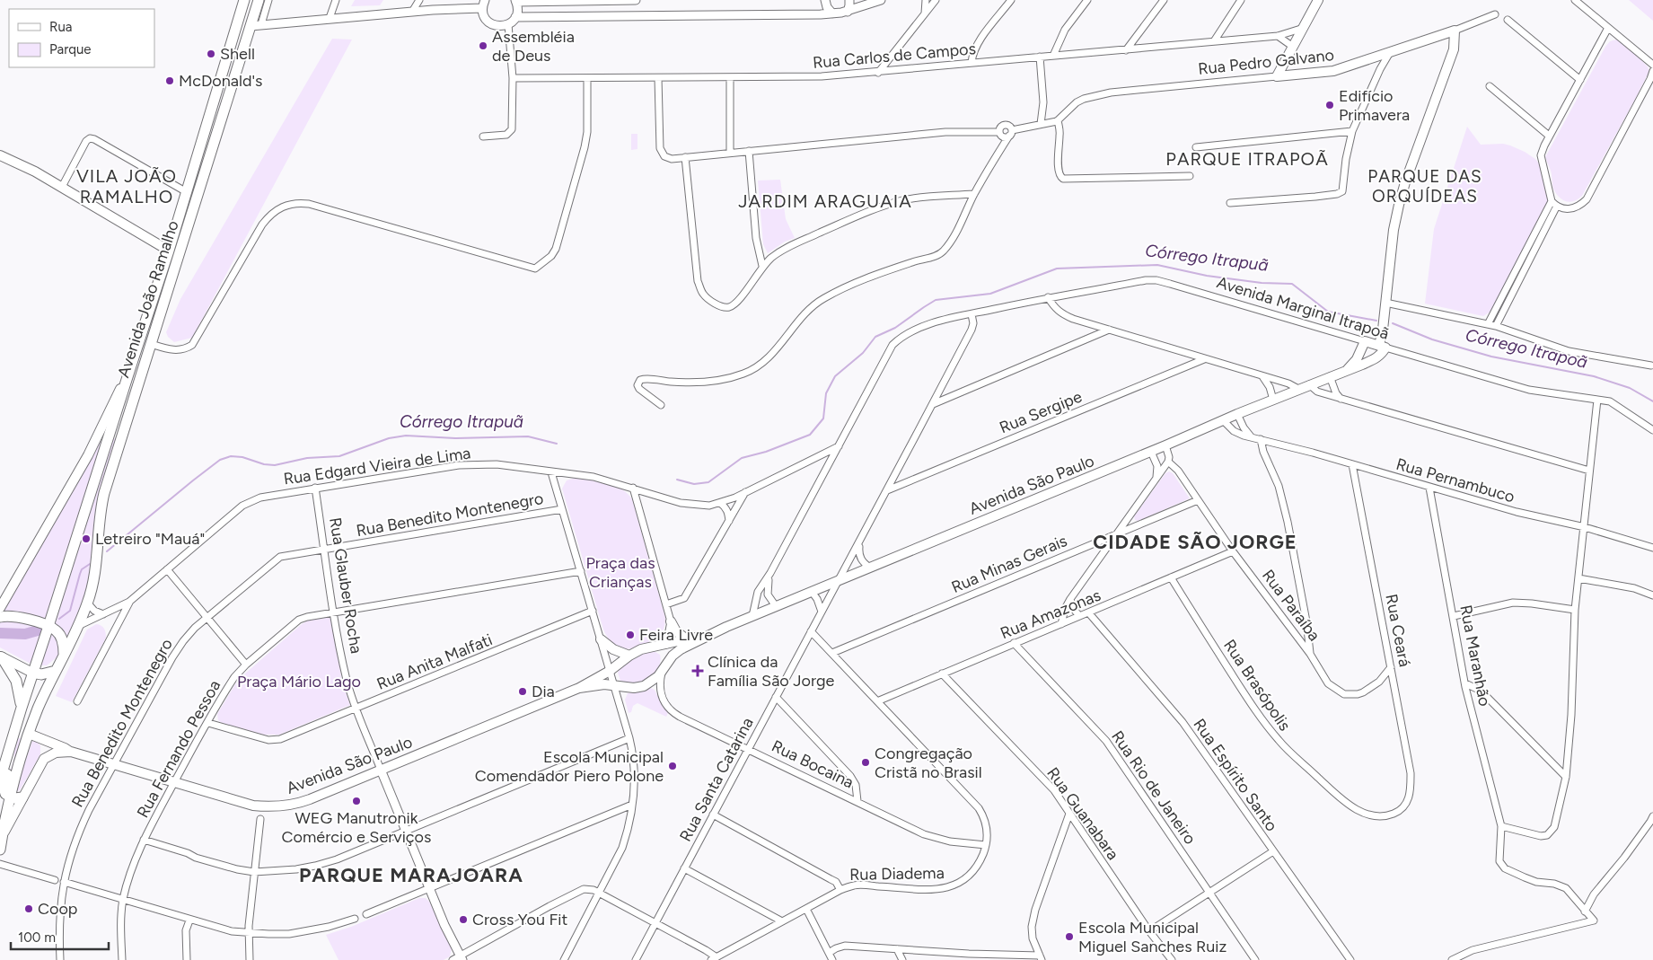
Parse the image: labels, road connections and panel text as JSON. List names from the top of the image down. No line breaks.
{"streets":{"highway":["Avenida João Ramalho"],"main road":["Rua Pedro Galvano","Avenida Marginal Itrapoã","Avenida São Paulo"],"street":["Rua Carlos de Campos","Rua Sergipe","Rua Edgard Vieira de Lima","Rua Pernambuco","Rua Benedito Montenegro","Rua Minas Gerais","Rua Glauber Rocha","Rua Paraíba","Rua Amazonas","Rua Ceará","Rua Maranhão","Rua Anita Malfati","Rua Brasópolis","Rua Fernando Pessoa","Rua Bocaina","Rua Espírito Santo","Rua Santa Catarina","Rua Rio de Janeiro","Rua Guanabara","Rua Diadema"]},"crossings":[["Avenida João Ramalho","Rua Edgard Vieira de Lima"],["Avenida João Ramalho","Avenida São Paulo"],["Avenida Marginal Itrapoã","Rua Edgard Vieira de Lima"],["Avenida Marginal Itrapoã","Avenida São Paulo"],["Avenida Marginal Itrapoã","Rua Santa Catarina"],["Rua Sergipe","Rua Santa Catarina"],["Rua Edgard Vieira de Lima","Rua Glauber Rocha"],["Rua Pernambuco","Avenida São Paulo"],["Rua Pernambuco","Rua Ceará"],["Rua Pernambuco","Rua Maranhão"],["Avenida São Paulo","Rua Benedito Montenegro"],["Avenida São Paulo","Rua Glauber Rocha"],["Avenida São Paulo","Rua Fernando Pessoa"],["Avenida São Paulo","Rua Bocaina"],["Avenida São Paulo","Rua Santa Catarina"],["Rua Benedito Montenegro","Rua Glauber Rocha"],["Rua Minas Gerais","Rua Paraíba"],["Rua Minas Gerais","Rua Diadema"],["Rua Glauber Rocha","Rua Anita Malfati"],["Rua Glauber Rocha","Rua Fernando Pessoa"],["Rua Paraíba","Rua Amazonas"],["Rua Paraíba","Rua Ceará"],["Rua Amazonas","Rua Brasópolis"],["Rua Amazonas","Rua Espírito Santo"],["Rua Amazonas","Rua Rio de Janeiro"],["Rua Amazonas","Rua Guanabara"],["Rua Amazonas","Rua Diadema"],["Rua Ceará","Rua Brasópolis"],["Rua Anita Malfati","Rua Fernando Pessoa"],["Rua Bocaina","Rua Santa Catarina"],["Rua Bocaina","Rua Diadema"],["Rua Santa Catarina","Rua Diadema"]],"districts":["PARQUE ITRAPOÃ","VILA JOÃO RAMALHO","PARQUE DAS ORQUÍDEAS","JARDIM ARAGUAIA","CIDADE SÃO JORGE","PARQUE MARAJOARA"],"water":["Córrego Itrapuã","Córrego Itrapoã"],"parks":["Praça das Crianças","Praça Mário Lago"],"places":{"other":["Assembléia de Deus","Shell","McDonald's","Edifício Primavera","Letreiro \"Mauá\"","Feira Livre","Dia","Congregação Cristã no Brasil","Escola Municipal Comendador Piero Polone","WEG Manutronik Comércio e Serviços","Coop","Cross You Fit","Escola Municipal Miguel Sanches Ruiz"],"health":["Clínica da Família São Jorge"]},"legend":["Rua","Parque"],"scale_bar":"100 m"}
